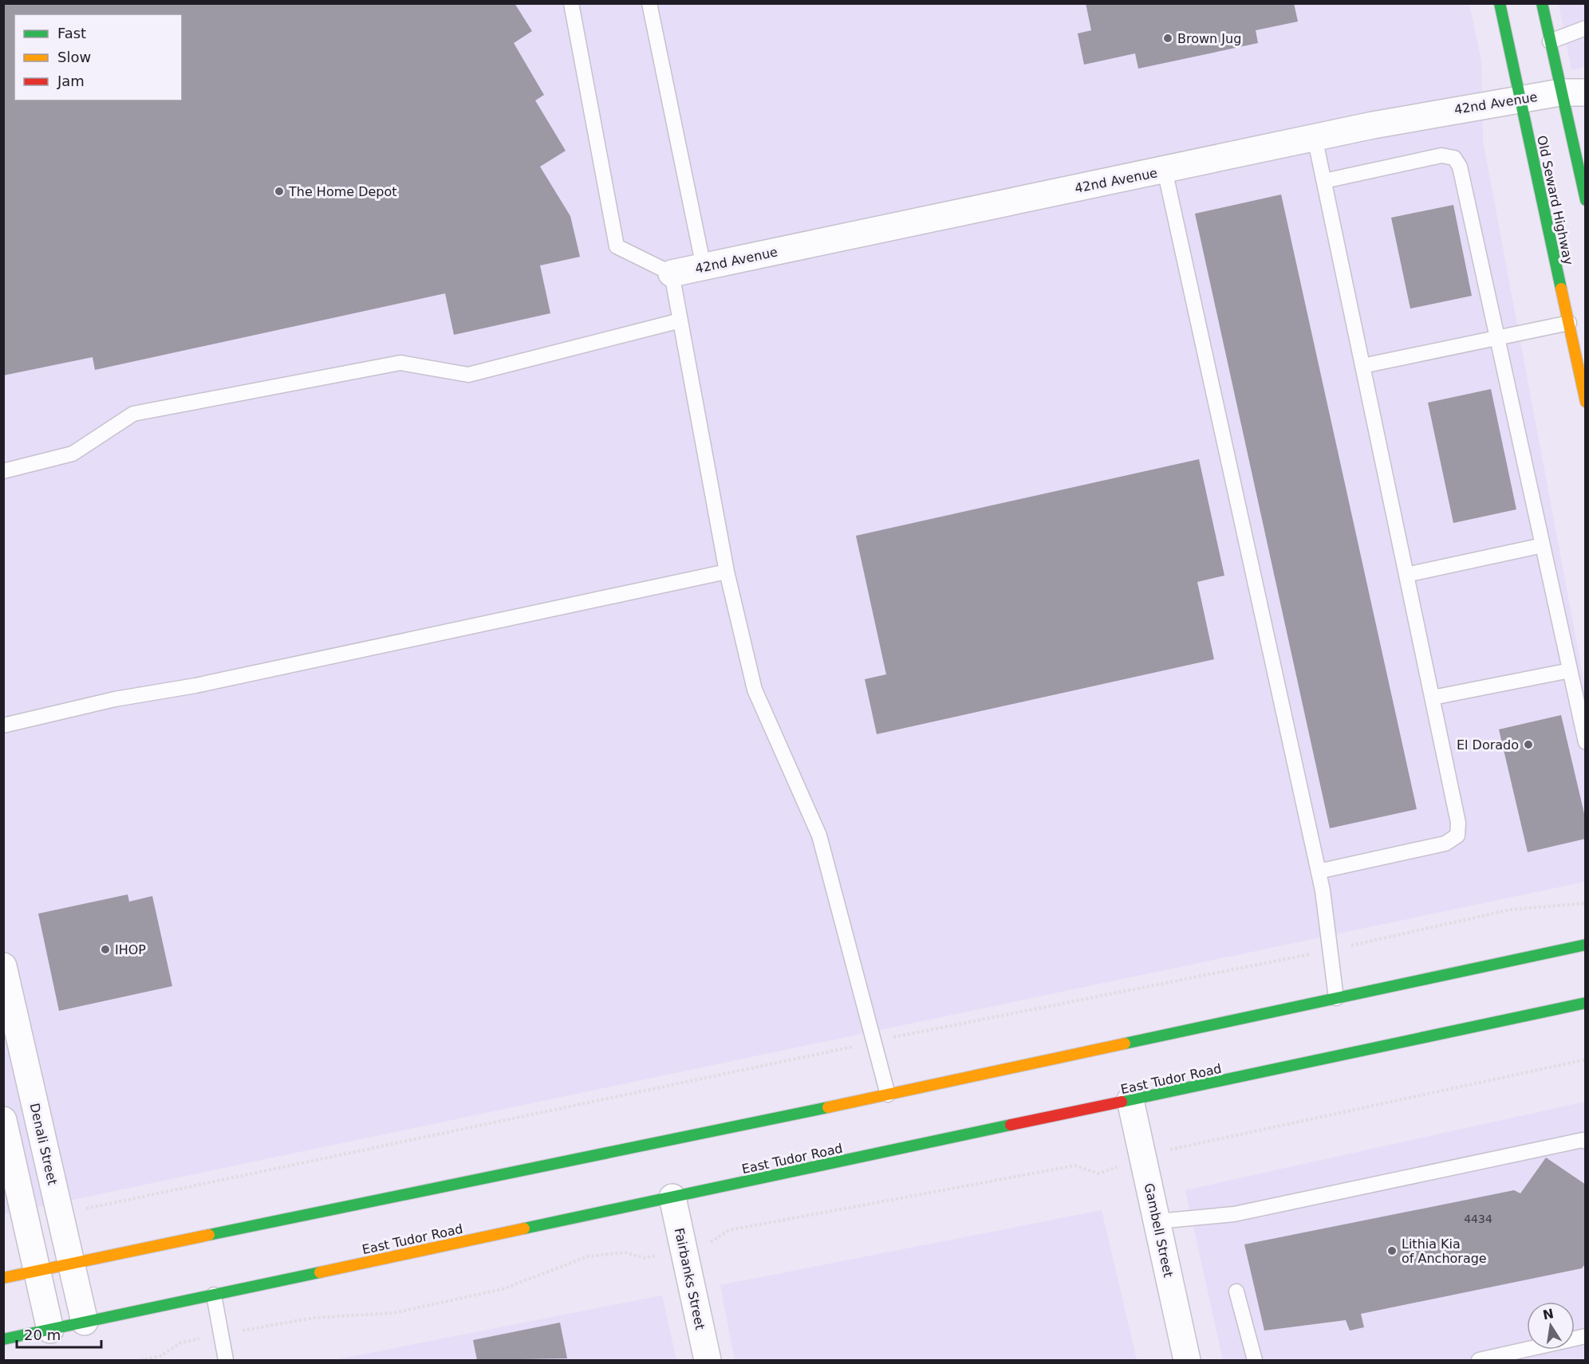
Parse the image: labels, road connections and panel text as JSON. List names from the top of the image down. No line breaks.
{"streets":{"main road":["Old Seward Highway","East Tudor Road"],"street":["42nd Avenue","Denali Street","Gambell Street","Fairbanks Street"]},"crossings":[["42nd Avenue","Old Seward Highway"],["East Tudor Road","Denali Street"],["East Tudor Road","Gambell Street"],["East Tudor Road","Fairbanks Street"]],"places":["Brown Jug","The Home Depot","El Dorado","IHOP","Lithia Kia of Anchorage"],"house_numbers":["4434"],"legend":["Fast","Slow","Jam"],"scale_bar":"20 m","north":"top"}
